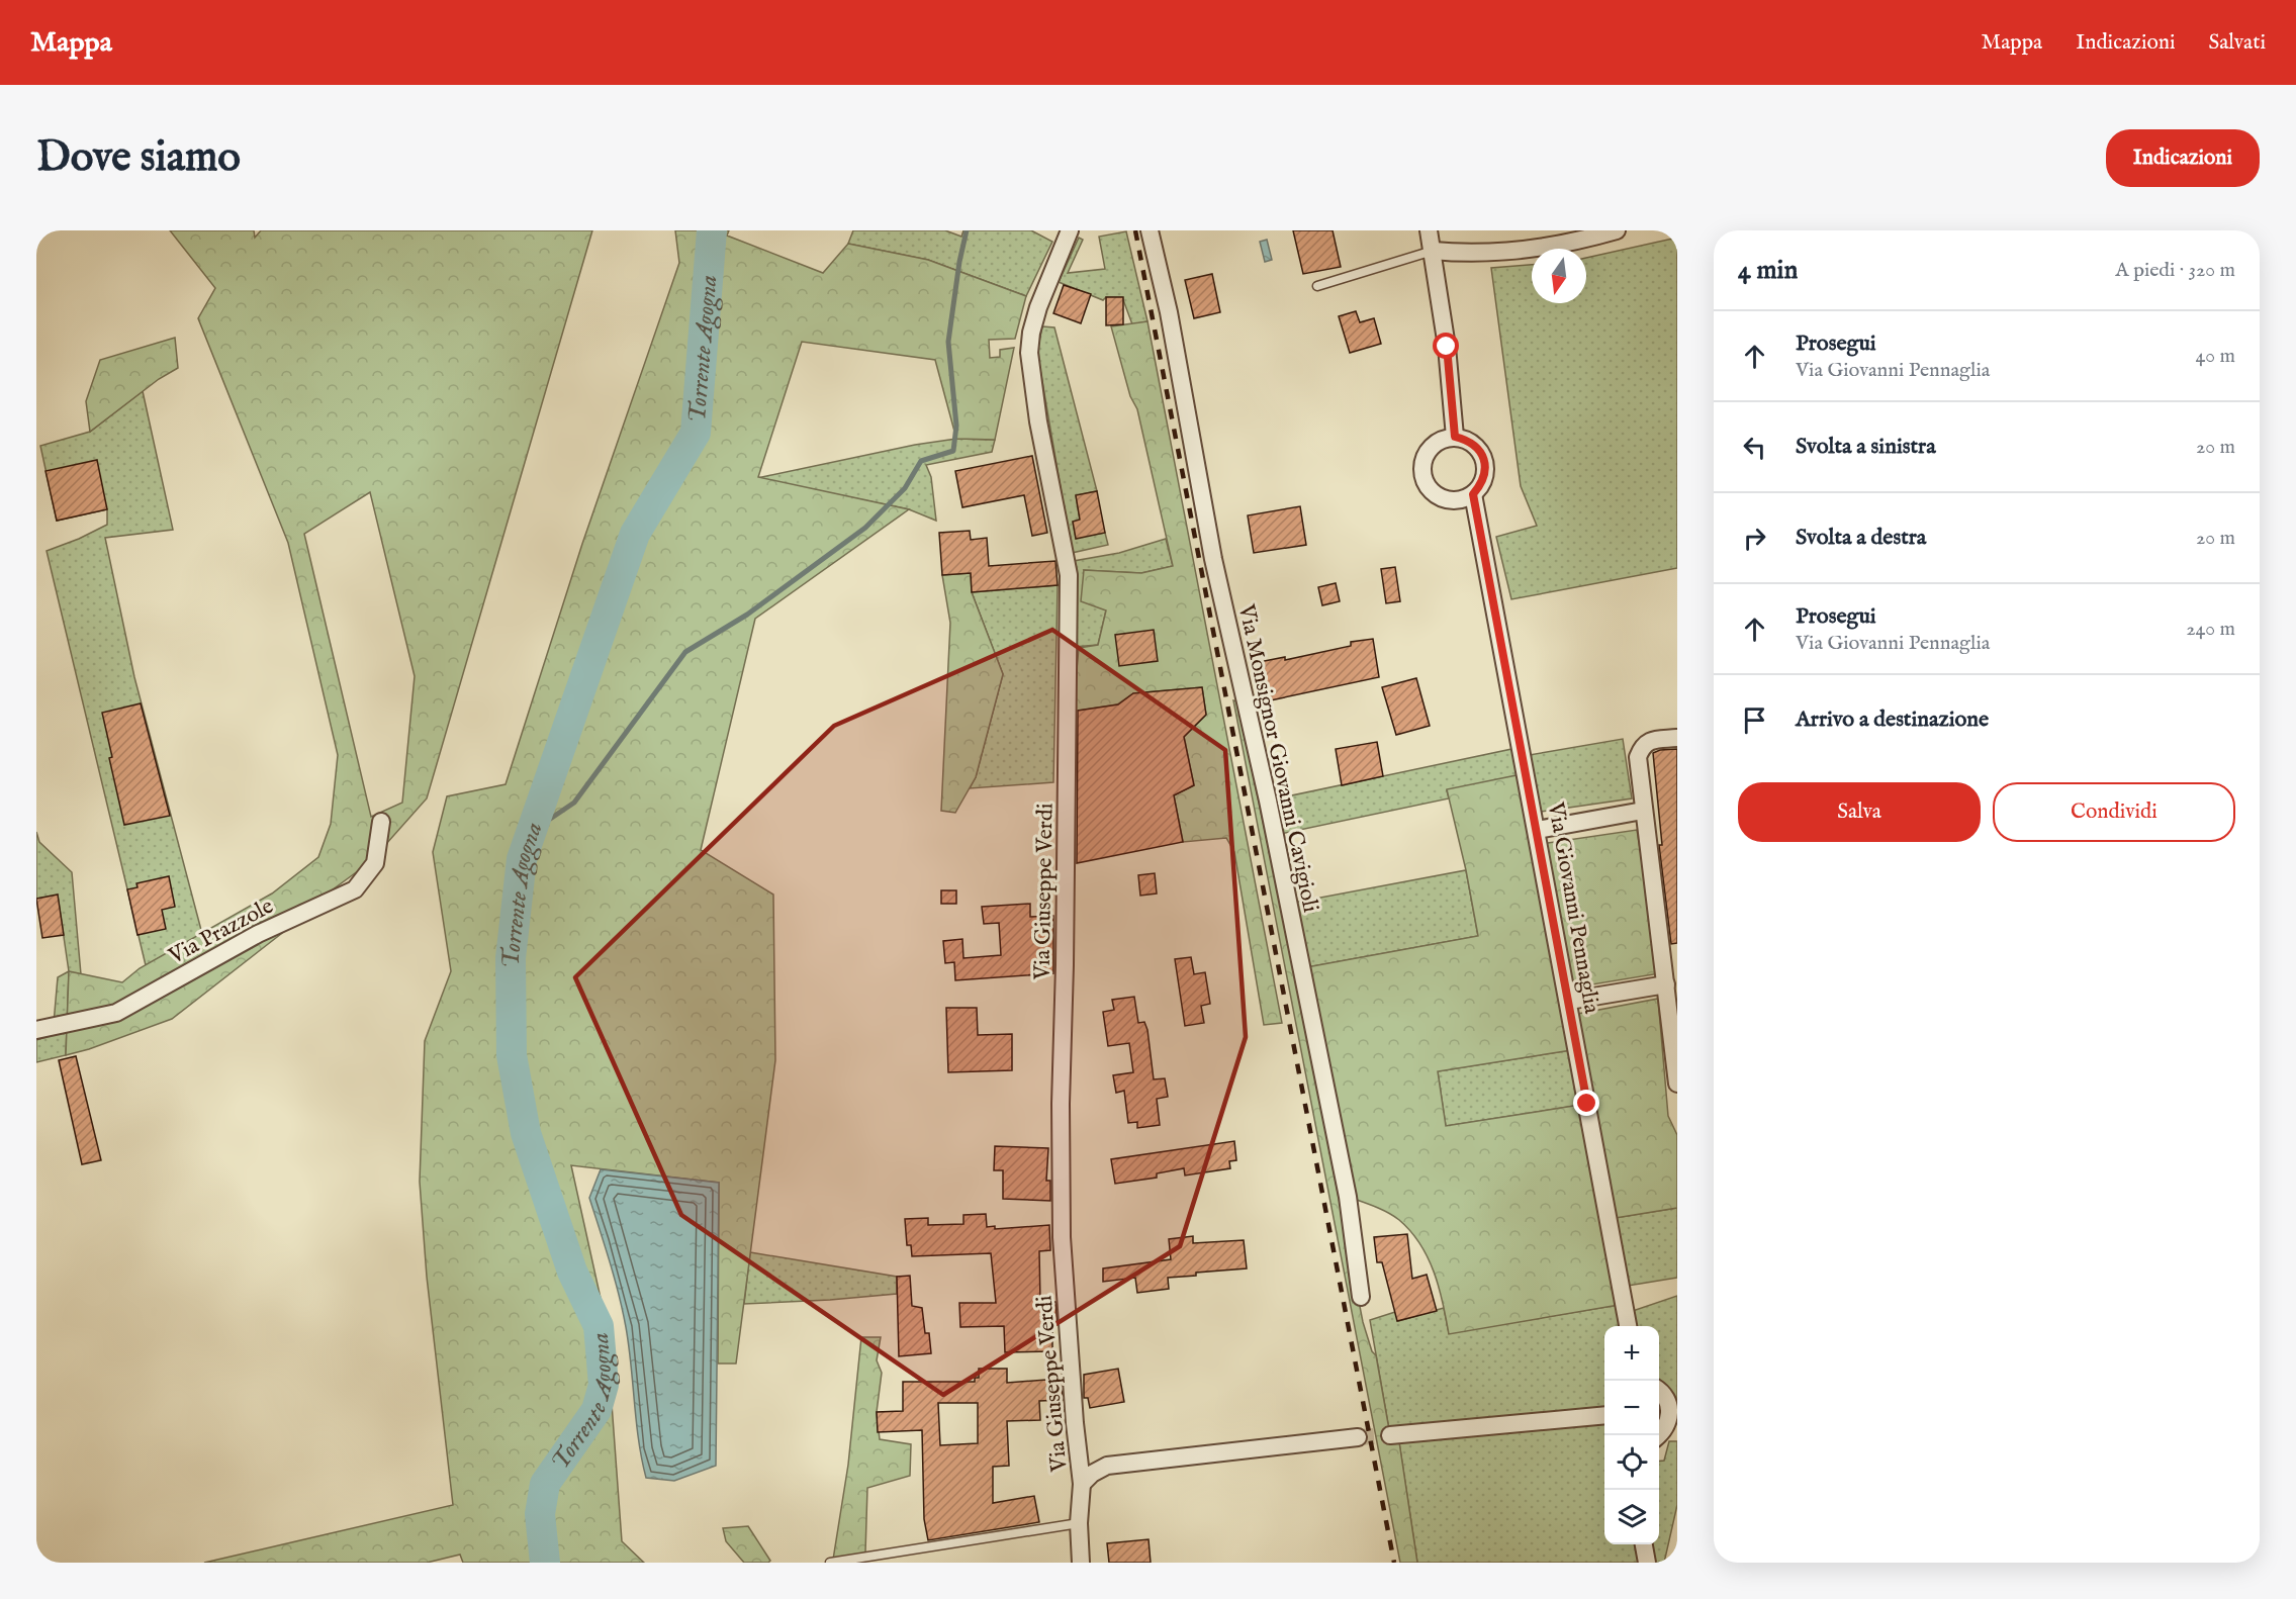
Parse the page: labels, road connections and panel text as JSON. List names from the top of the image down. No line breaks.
{"streets":{"street":["Via Monsignor Giovanni Cavigioli","Via Giuseppe Verdi","Via Giovanni Pennaglia","Via Prazzole"]},"water":["Torrente Agogna"],"north":"bottom","page":{"header":"Mappa","nav":["Mappa","Indicazioni","Salvati"],"buttons":["Indicazioni",["Salva","Condividi"]],"title":"Dove siamo","heading":["4 min","A piedi · 320 m"],"list":[["Prosegui","Via Giovanni Pennaglia","40 m"],["Svolta a sinistra","20 m"],["Svolta a destra","20 m"],["Prosegui","Via Giovanni Pennaglia","240 m"],"Arrivo a destinazione"],"map_buttons":["+","−"]}}
